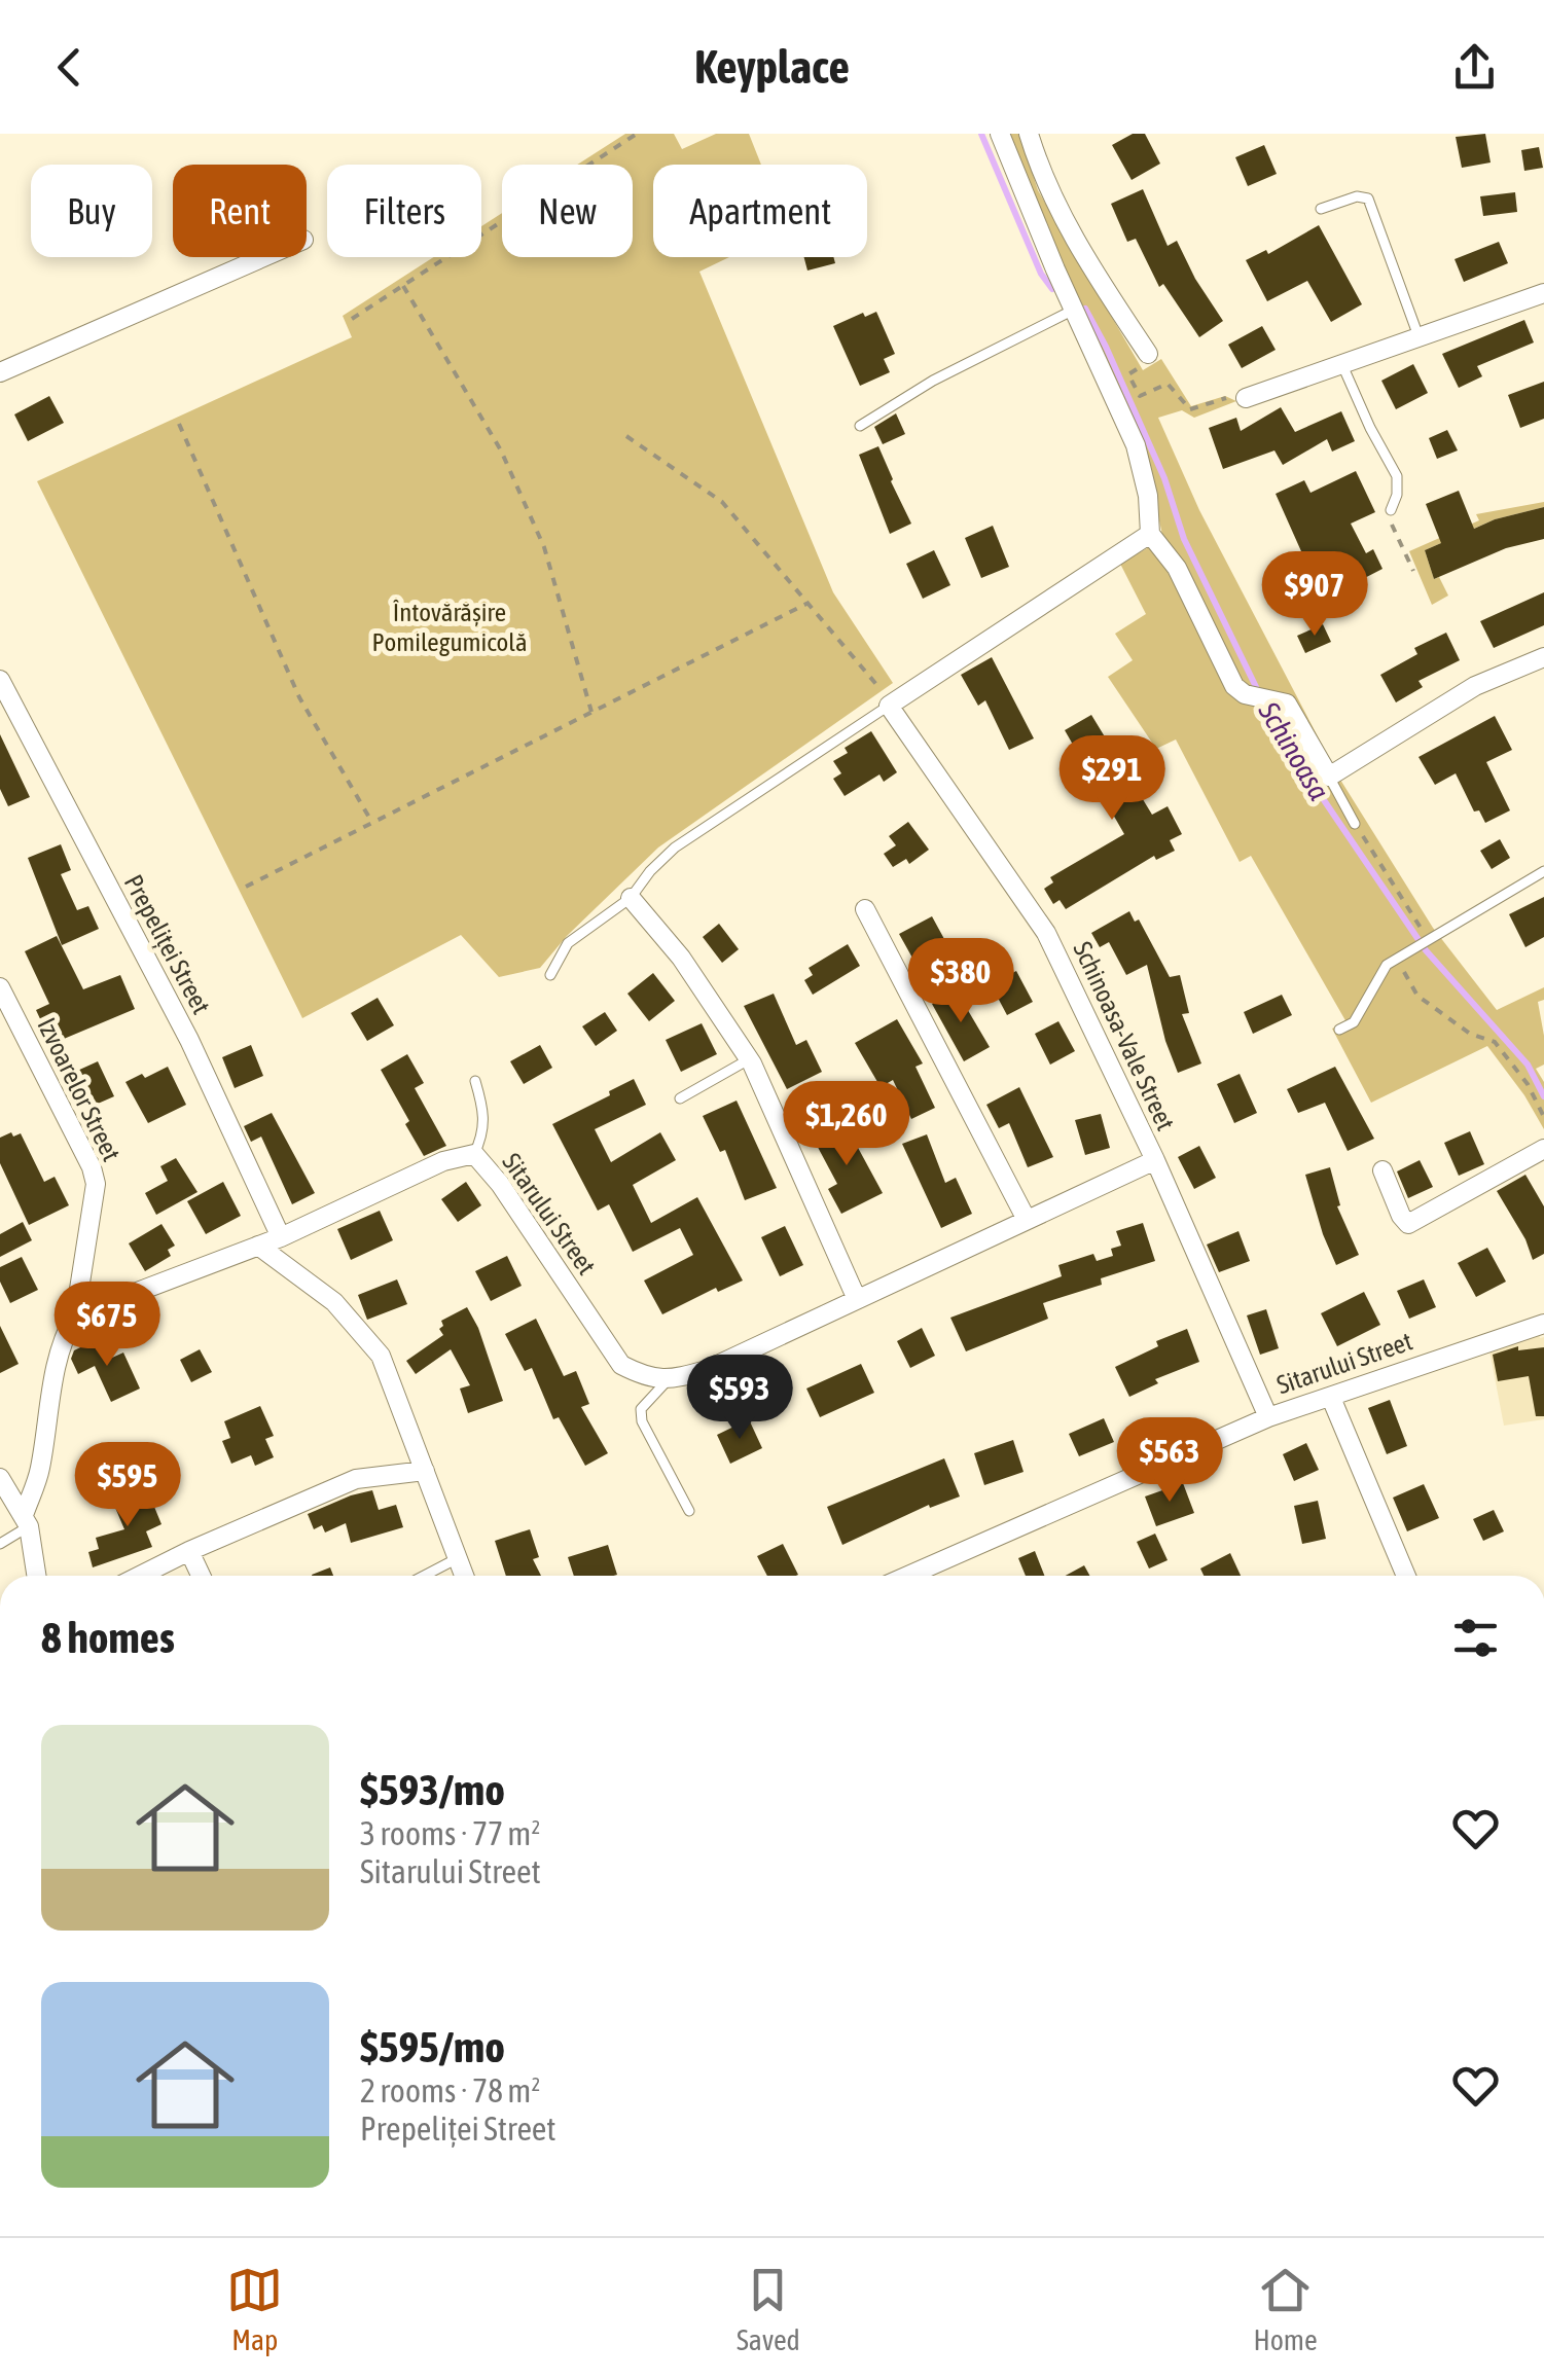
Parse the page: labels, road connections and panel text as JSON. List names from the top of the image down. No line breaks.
{"streets":{"street":["Prepeliței Street","Schinoasa-Vale Street","Izvoarelor Street","Sitarului Street"]},"crossings":[["Schinoasa-Vale Street","Sitarului Street"]],"water":["Schinoasa"],"parks":["Întovărășire Pomilegumicolă"],"page":{"header":"Keyplace","chip":["Buy","Rent","Filters","New","Apartment"],"price":["$907","$291","$380","$1,260","$675","$593","$563","$595"],"heading":"8 homes","list":[{"name":"$593/mo","note":"3 rooms · 77 m² · Sitarului Street"},{"name":"$595/mo","note":"2 rooms · 78 m² · Prepeliței Street"}],"tabs":["Map","Saved","Home"]}}
